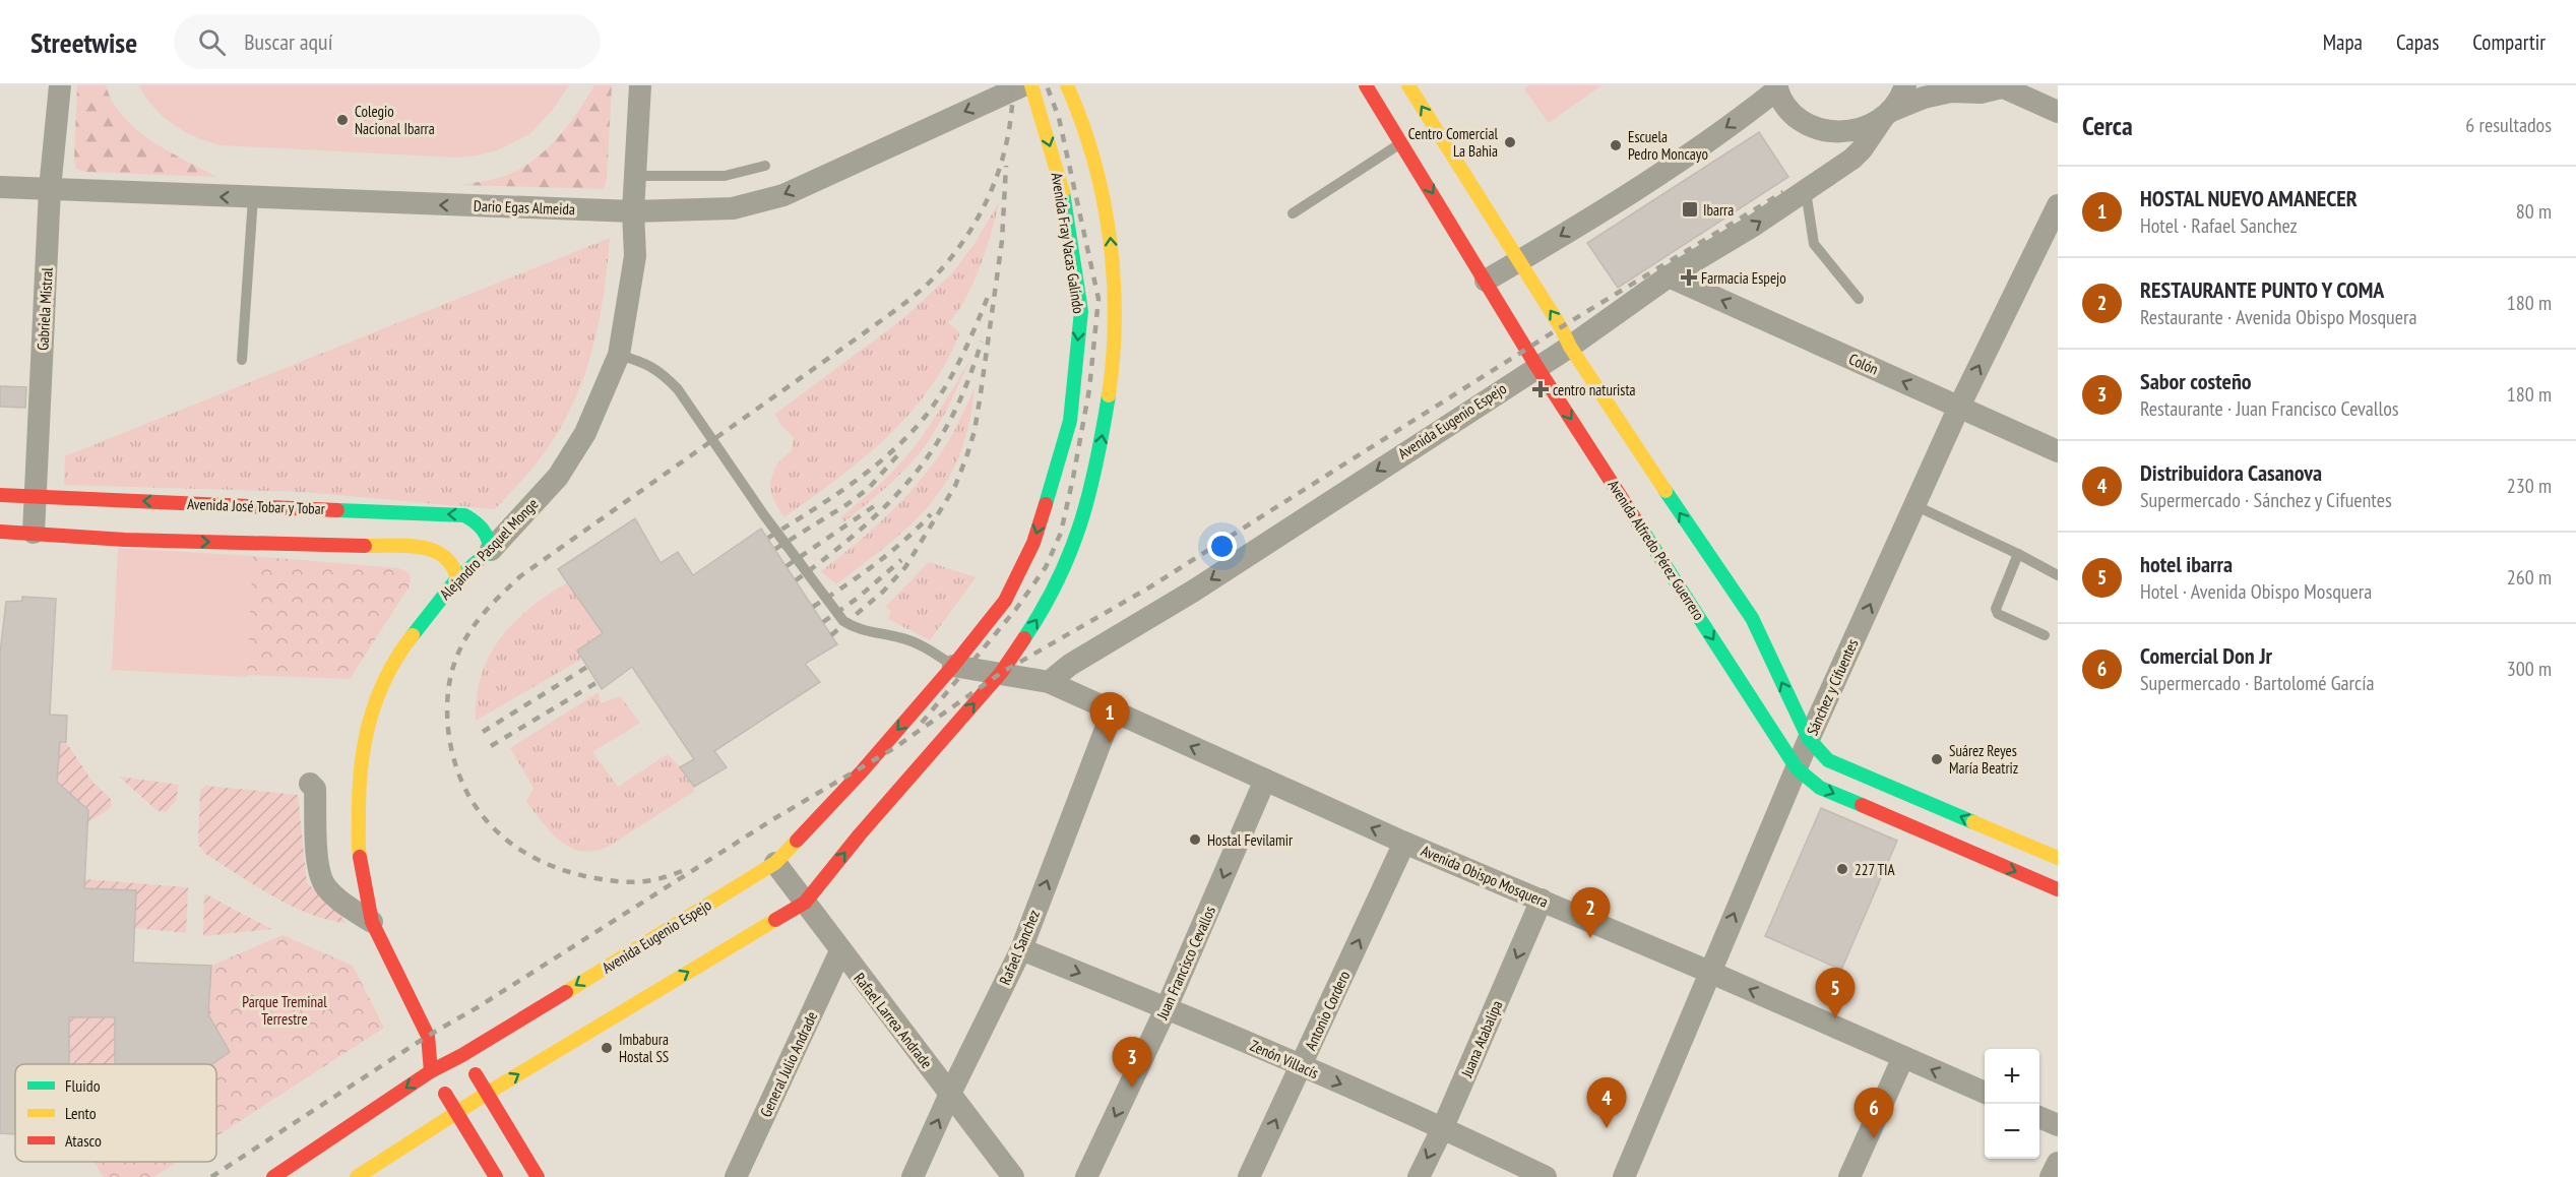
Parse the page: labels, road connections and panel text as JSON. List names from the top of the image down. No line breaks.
{"streets":{"street":["Dario Egas Almeida","Avenida Fray Vacas Galindo","Gabriela Mistral","Colón","Avenida Eugenio Espejo","Avenida José Tobar y Tobar","Alejandro Pasquel Monge","Avenida Alfredo Pérez Guerrero","Sánchez y Cifuentes","Avenida Obispo Mosquera","Rafael Sanchez","Juan Francisco Cevallos","Antonio Cordero","Rafael Larrea Andrade","Juana Atabalipa","Zenón Villacís","General Julio Andrade"]},"crossings":[["Dario Egas Almeida","Gabriela Mistral"],["Dario Egas Almeida","Alejandro Pasquel Monge"],["Avenida Fray Vacas Galindo","Avenida Eugenio Espejo"],["Gabriela Mistral","Avenida José Tobar y Tobar"],["Colón","Avenida Eugenio Espejo"],["Colón","Sánchez y Cifuentes"],["Avenida Eugenio Espejo","Alejandro Pasquel Monge"],["Avenida Eugenio Espejo","Avenida Alfredo Pérez Guerrero"],["Avenida Eugenio Espejo","Avenida Obispo Mosquera"],["Avenida Eugenio Espejo","Rafael Larrea Andrade"],["Avenida José Tobar y Tobar","Alejandro Pasquel Monge"],["Avenida Alfredo Pérez Guerrero","Sánchez y Cifuentes"],["Sánchez y Cifuentes","Avenida Obispo Mosquera"],["Avenida Obispo Mosquera","Rafael Sanchez"],["Avenida Obispo Mosquera","Juan Francisco Cevallos"],["Avenida Obispo Mosquera","Antonio Cordero"],["Avenida Obispo Mosquera","Juana Atabalipa"],["Rafael Sanchez","Rafael Larrea Andrade"],["Rafael Sanchez","Zenón Villacís"],["Juan Francisco Cevallos","Zenón Villacís"],["Antonio Cordero","Zenón Villacís"],["Rafael Larrea Andrade","General Julio Andrade"],["Juana Atabalipa","Zenón Villacís"]],"one_way":["Dario Egas Almeida","Colón","Sánchez y Cifuentes","Avenida Obispo Mosquera","Juan Francisco Cevallos","Antonio Cordero","Juana Atabalipa","Zenón Villacís"],"parks":["Parque Treminal Terrestre"],"places":{"other":["Colegio Nacional Ibarra","Centro Comercial La Bahia","Escuela Pedro Moncayo","Suárez Reyes María Beatriz","Hostal Fevilamir","227 TIA","Imbabura Hostal SS"],"transit":["Ibarra"],"health":["Farmacia Espejo","centro naturista"]},"legend":["Fluido","Lento","Atasco"],"page":{"header":"Streetwise","search":"Buscar aquí","nav":["Mapa","Capas","Compartir"],"heading":["Cerca","6 resultados"],"list":[{"mark":"1","name":"HOSTAL NUEVO AMANECER","note":"Hotel · Rafael Sanchez","value":"80 m"},{"mark":"2","name":"RESTAURANTE PUNTO Y COMA","note":"Restaurante · Avenida Obispo Mosquera","value":"180 m"},{"mark":"3","name":"Sabor costeño","note":"Restaurante · Juan Francisco Cevallos","value":"180 m"},{"mark":"4","name":"Distribuidora Casanova","note":"Supermercado · Sánchez y Cifuentes","value":"230 m"},{"mark":"5","name":"hotel ibarra","note":"Hotel · Avenida Obispo Mosquera","value":"260 m"},{"mark":"6","name":"Comercial Don Jr","note":"Supermercado · Bartolomé García","value":"300 m"}],"pins":["1","2","5","3","4","6"],"map_buttons":["+","−"]}}
